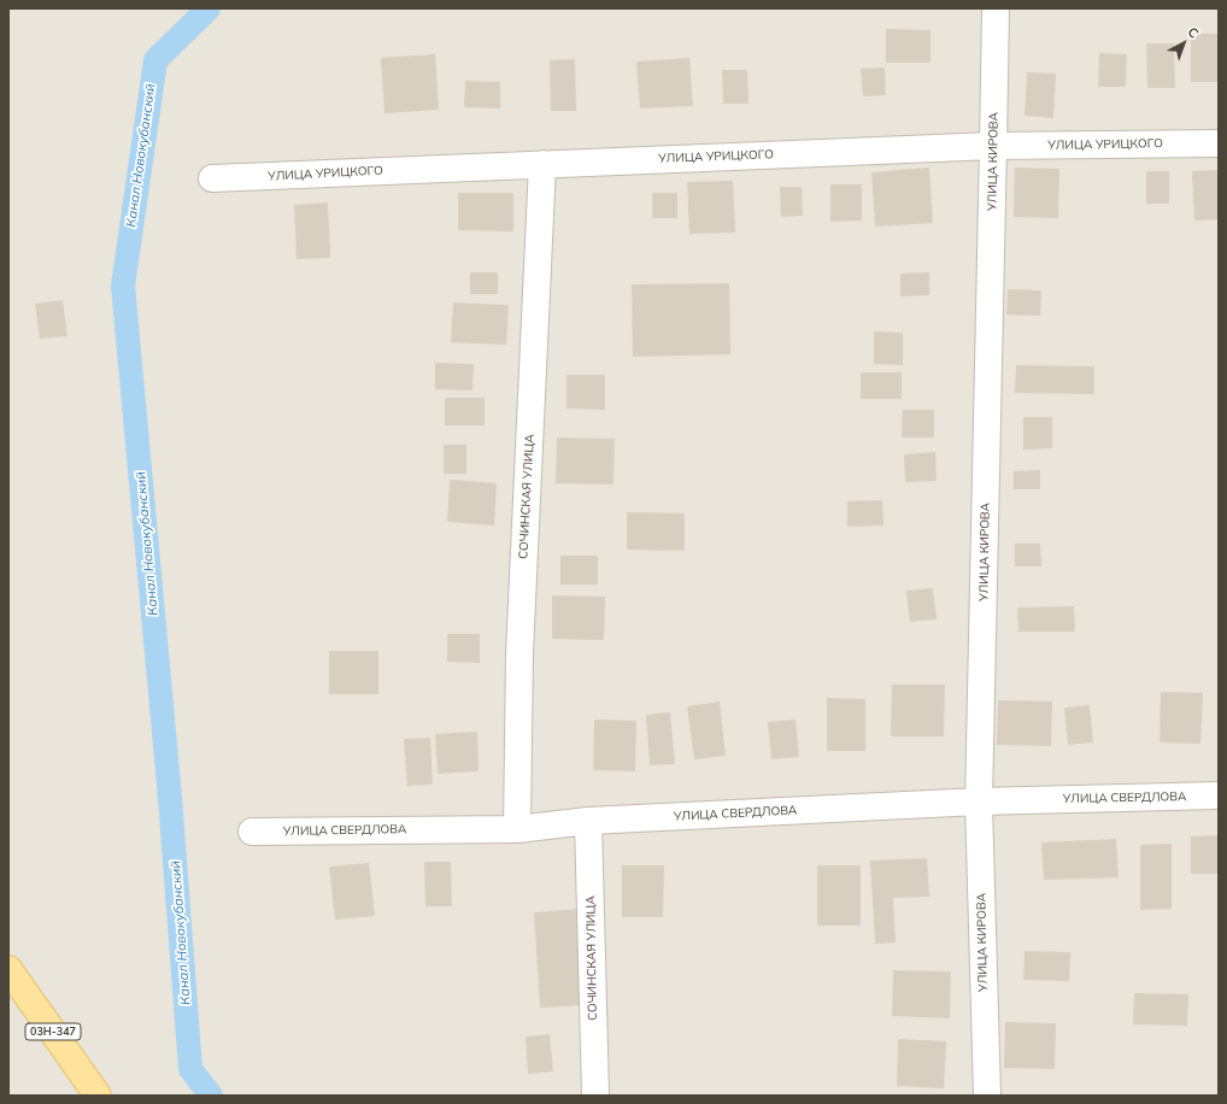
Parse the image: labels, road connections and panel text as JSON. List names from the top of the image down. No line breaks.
{"streets":{"main road":["03Н-347"],"street":["УЛИЦА УРИЦКОГО","УЛИЦА КИРОВА","СОЧИНСКАЯ УЛИЦА","УЛИЦА СВЕРДЛОВА"]},"crossings":[["УЛИЦА УРИЦКОГО","УЛИЦА КИРОВА"],["УЛИЦА УРИЦКОГО","СОЧИНСКАЯ УЛИЦА"],["УЛИЦА КИРОВА","УЛИЦА СВЕРДЛОВА"],["СОЧИНСКАЯ УЛИЦА","УЛИЦА СВЕРДЛОВА"]],"water":["Канал Новокубанский"],"north":"top right"}
